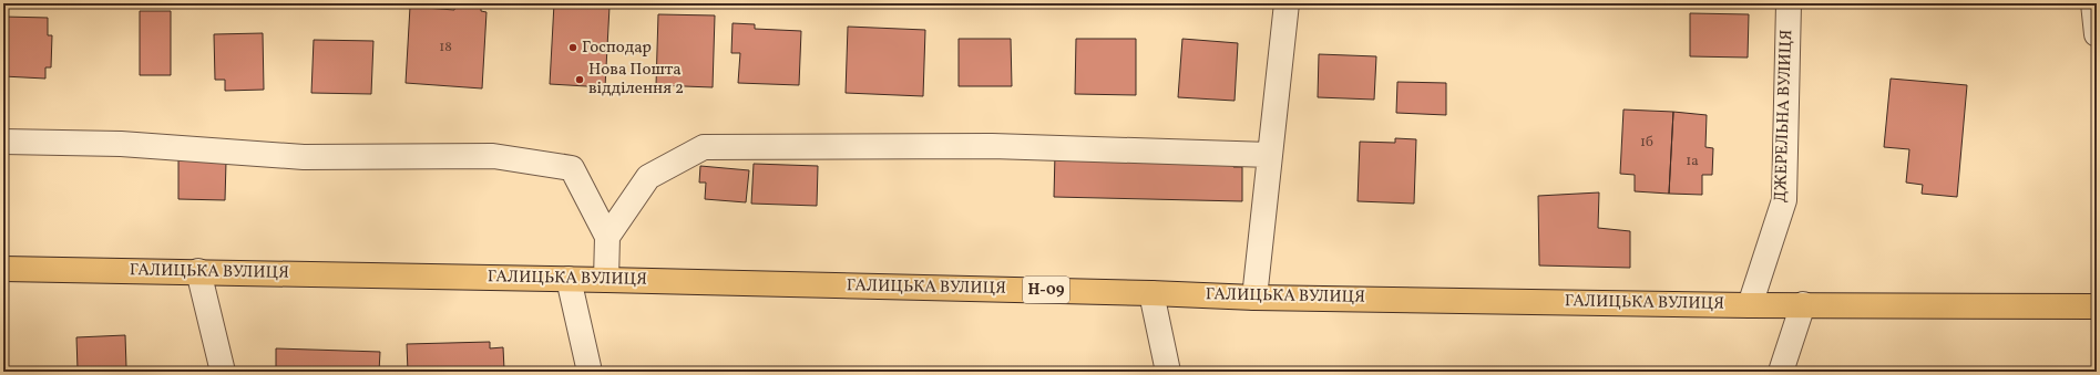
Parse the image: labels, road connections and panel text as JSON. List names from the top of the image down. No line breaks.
{"streets":{"main road":["ГАЛИЦЬКА ВУЛИЦЯ","Н-09"],"street":["ДЖЕРЕЛЬНА ВУЛИЦЯ"]},"crossings":[["ДЖЕРЕЛЬНА ВУЛИЦЯ","ГАЛИЦЬКА ВУЛИЦЯ"]],"places":["Господар","Нова Пошта відділення 2"],"house_numbers":["18","1б","1а"]}
